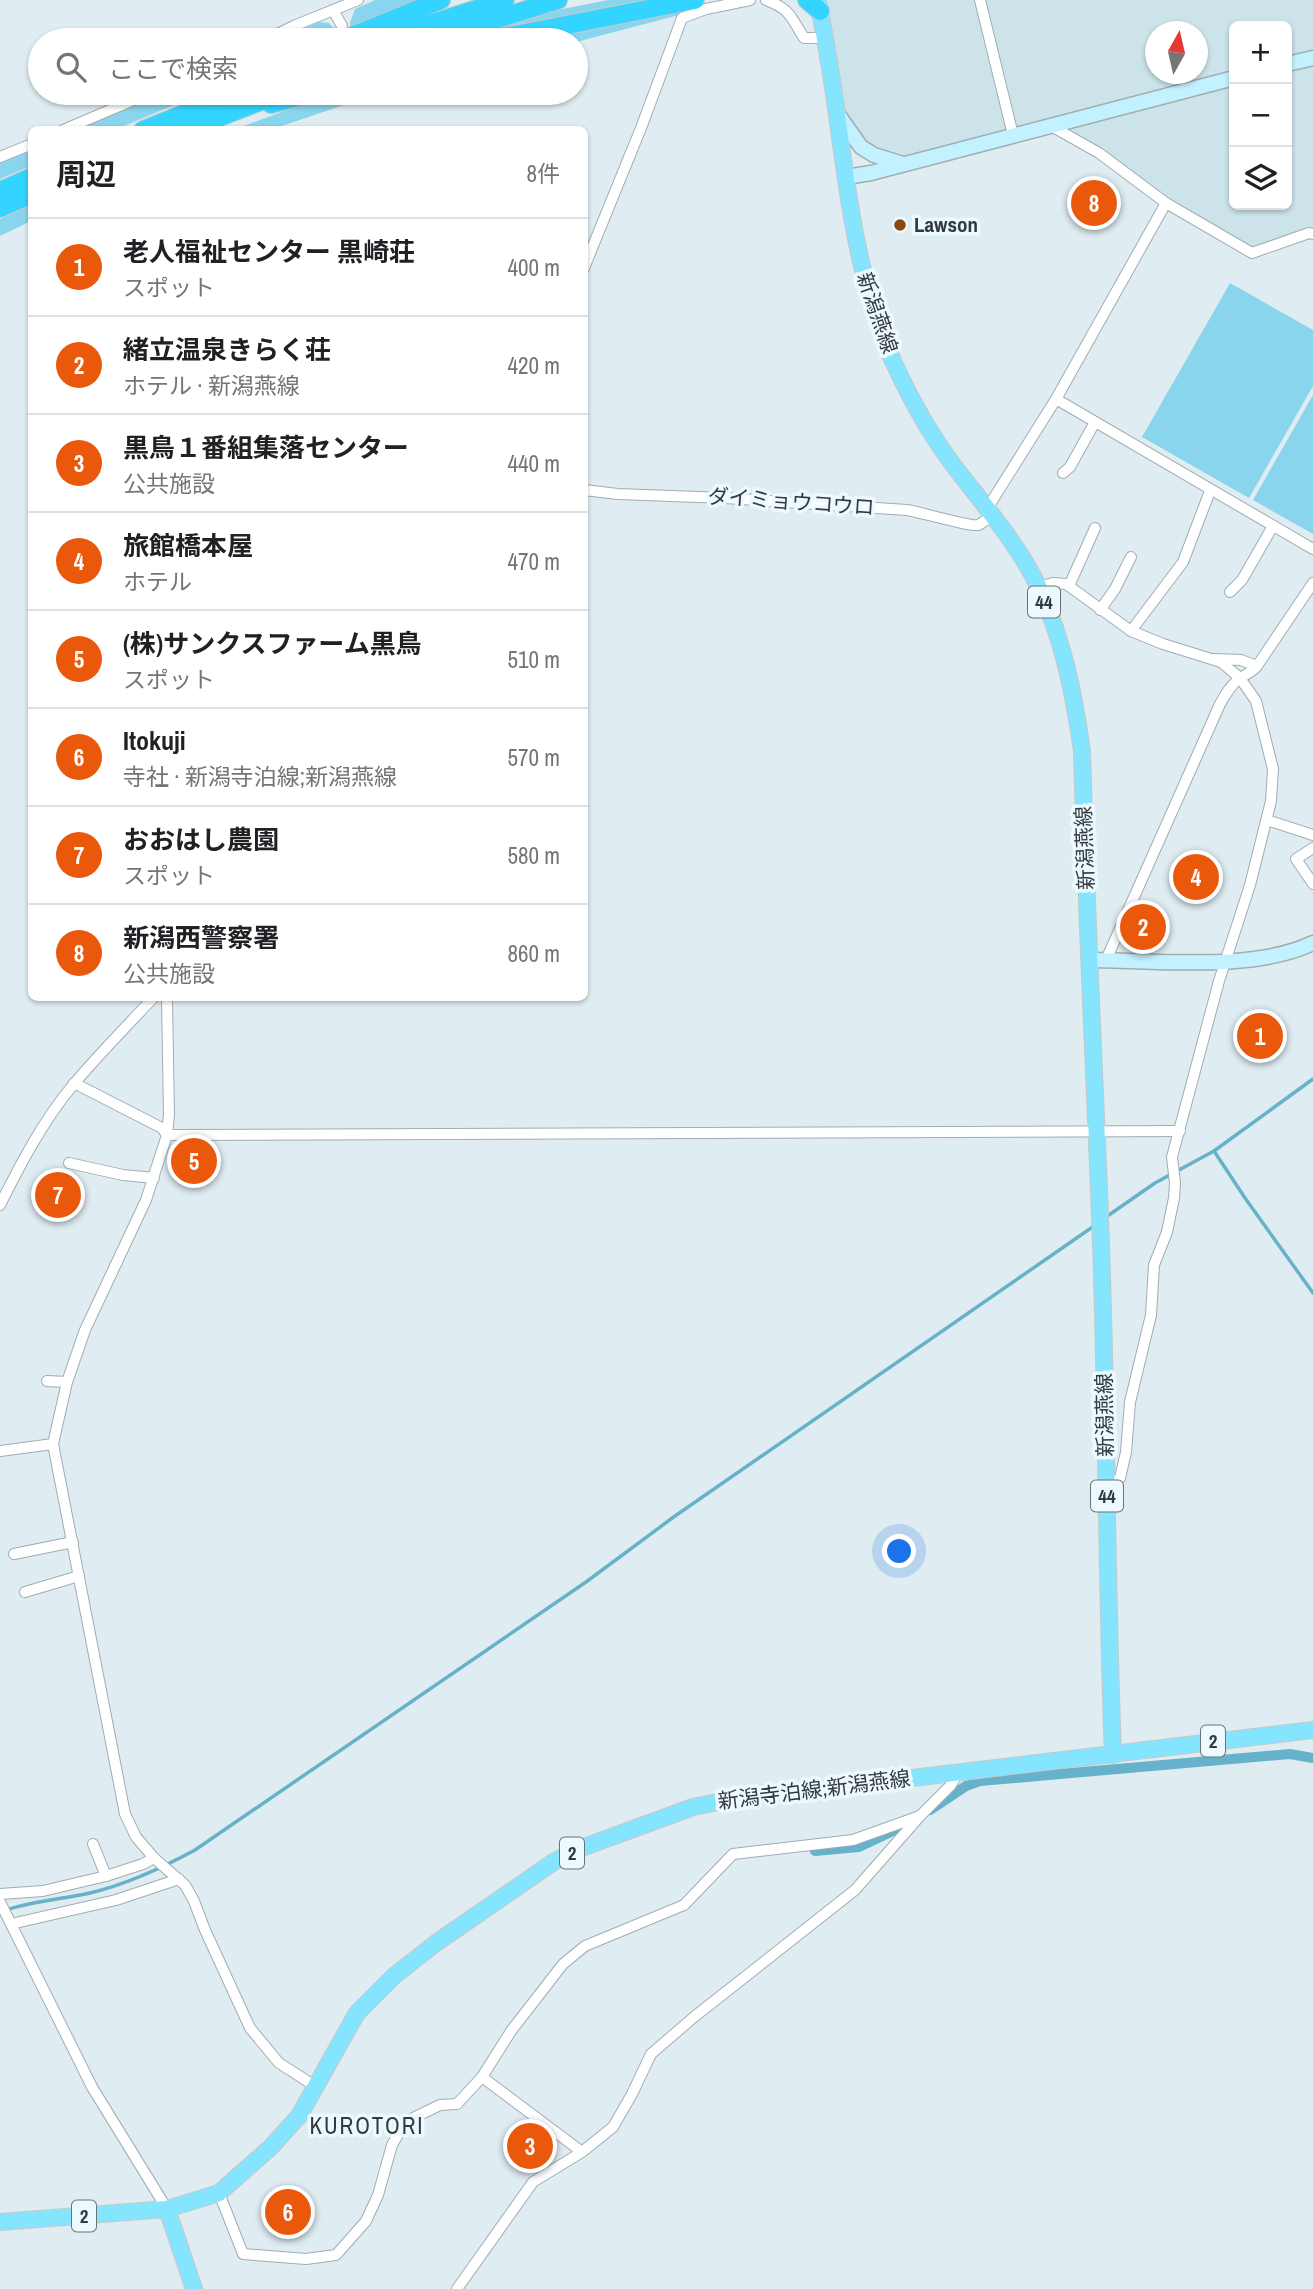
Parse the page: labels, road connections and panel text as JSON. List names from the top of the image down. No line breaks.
{"streets":{"main road":["新潟燕線","44","2","新潟寺泊線;新潟燕線"],"street":["ダイミョウコウロ"]},"crossings":[["新潟燕線","ダイミョウコウロ"],["新潟燕線","2"],["新潟燕線","新潟寺泊線;新潟燕線"],["2","新潟寺泊線;新潟燕線"]],"districts":["KUROTORI"],"places":["Lawson"],"north":"top","page":{"map_buttons":["+","−"],"search":"ここで検索","heading":["周辺","8件"],"pins":["8","4","2","1","5","7","3","6"],"list":[{"mark":"1","name":"老人福祉センター 黒崎荘","note":"スポット","value":"400 m"},{"mark":"2","name":"緒立温泉きらく荘","note":"ホテル · 新潟燕線","value":"420 m"},{"mark":"3","name":"黒鳥１番組集落センター","note":"公共施設","value":"440 m"},{"mark":"4","name":"旅館橋本屋","note":"ホテル","value":"470 m"},{"mark":"5","name":"(株)サンクスファーム黒鳥","note":"スポット","value":"510 m"},{"mark":"6","name":"Itokuji","note":"寺社 · 新潟寺泊線;新潟燕線","value":"570 m"},{"mark":"7","name":"おおはし農園","note":"スポット","value":"580 m"},{"mark":"8","name":"新潟西警察署","note":"公共施設","value":"860 m"}]}}
